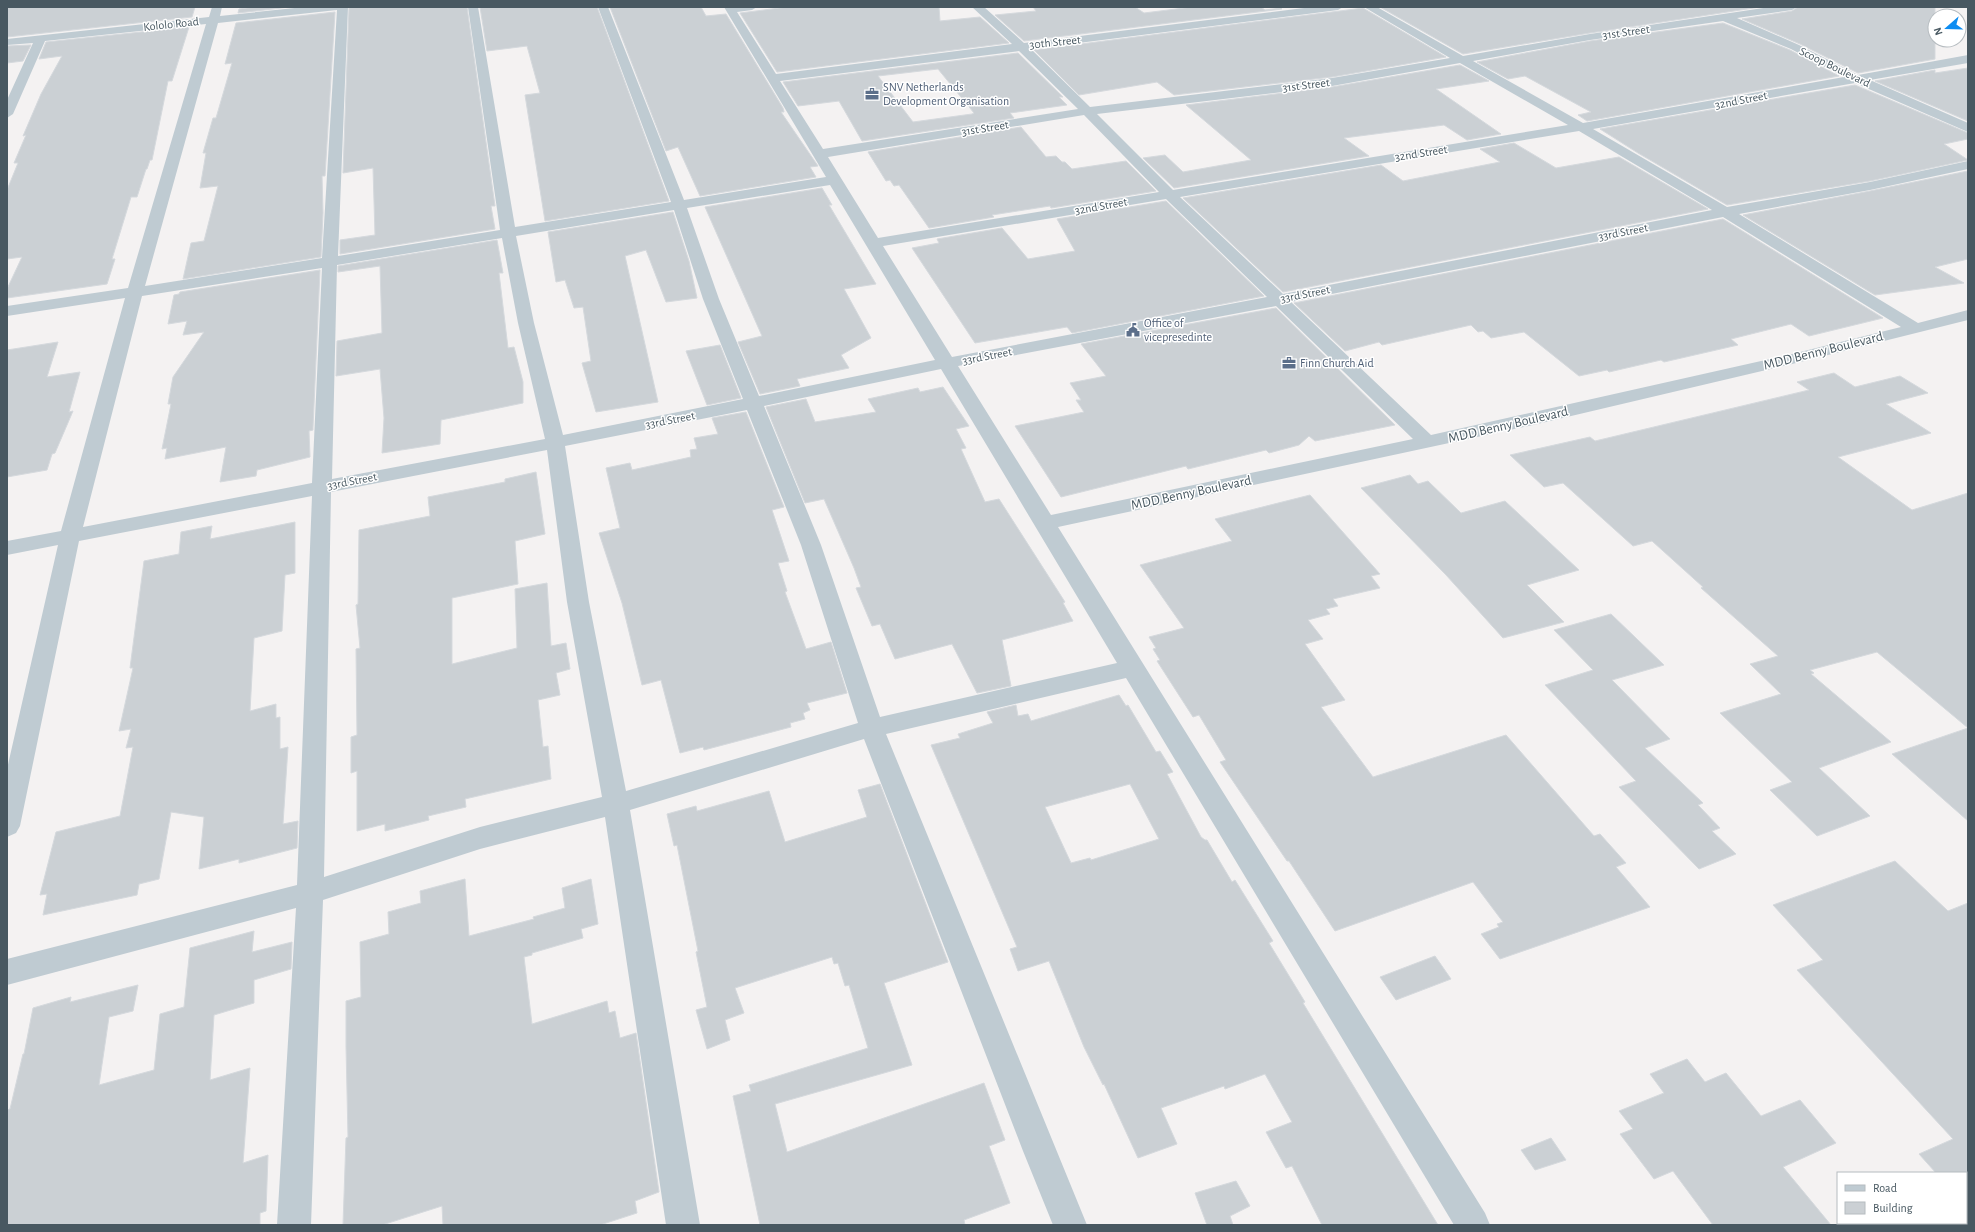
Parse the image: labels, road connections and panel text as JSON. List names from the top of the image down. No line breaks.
{"streets":{"street":["Kololo Road","31st Street","30th Street","Scoop Boulevard","32nd Street","33rd Street","MDD Benny Boulevard"]},"crossings":[["31st Street","Scoop Boulevard"],["Scoop Boulevard","32nd Street"]],"places":{"office":["SNV Netherlands Development Organisation","Finn Church Aid"],"public building":["Office of vicepresedinte"]},"legend":["Road","Building"],"north":"left"}
